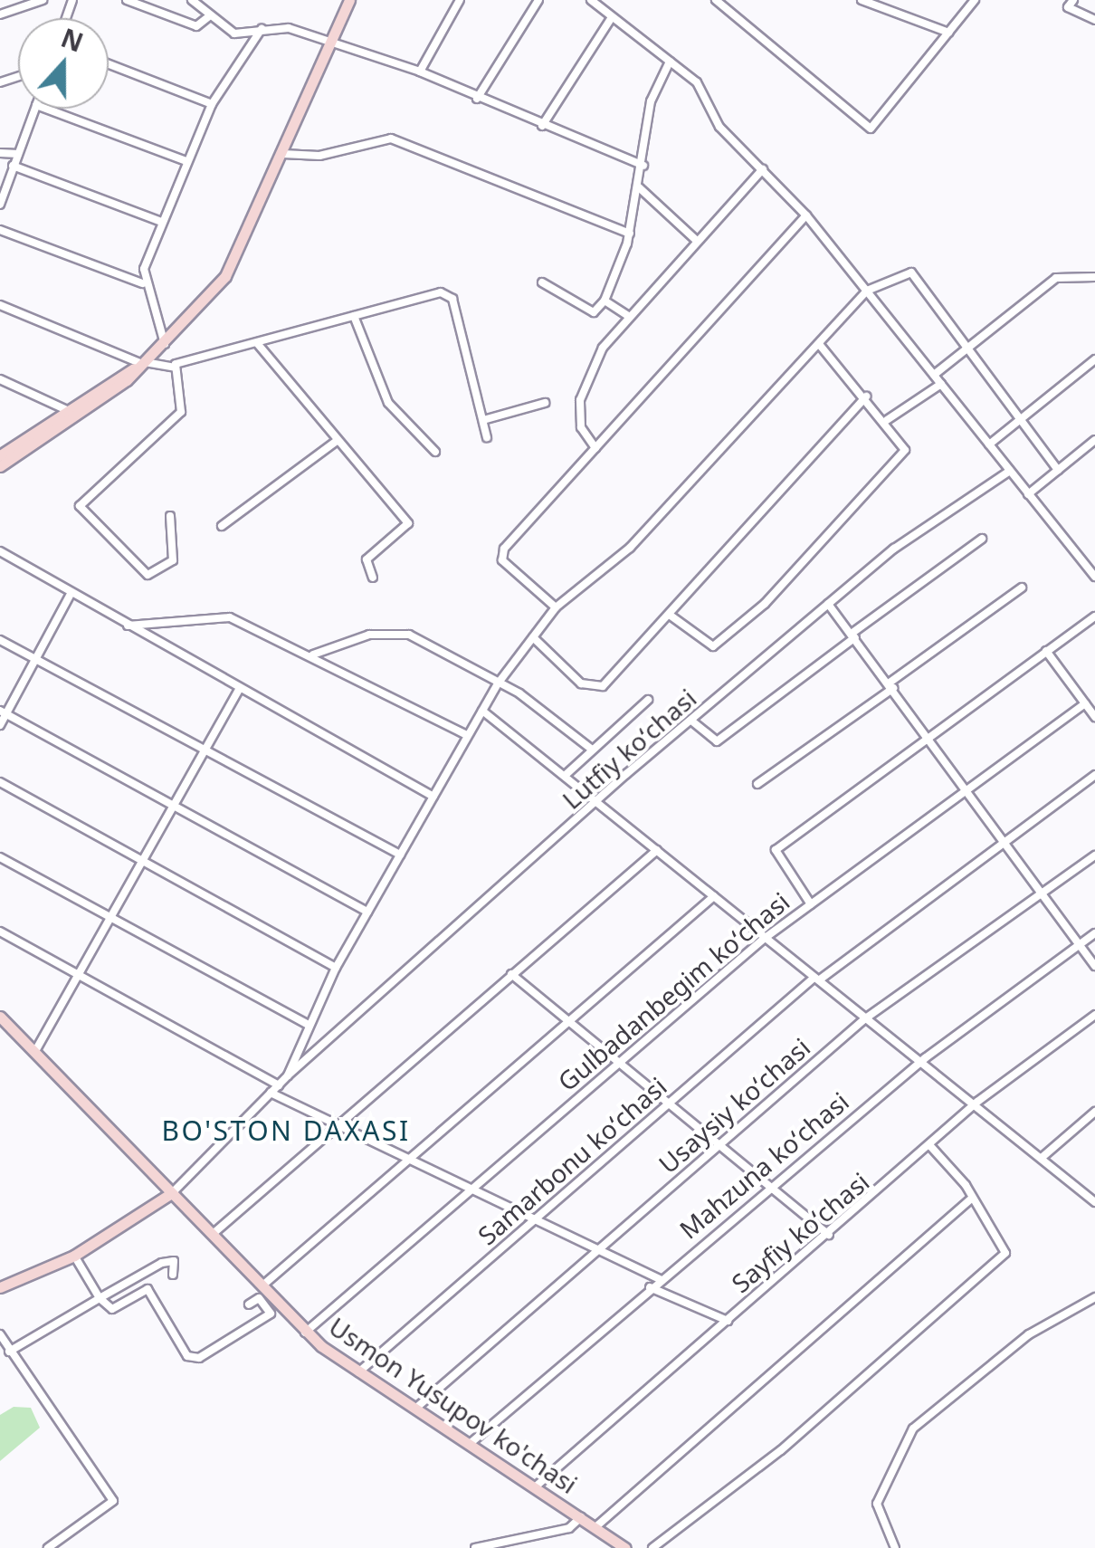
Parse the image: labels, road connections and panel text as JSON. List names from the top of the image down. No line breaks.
{"streets":{"main road":["Usmon Yusupov ko'chasi"],"street":["Lutfiy koʻchasi","Gulbadanbegim koʻchasi","Usaysiy koʻchasi","Samarbonu koʻchasi","Mahzuna koʻchasi","Sayfiy koʻchasi"]},"crossings":[["Gulbadanbegim koʻchasi","Usmon Yusupov ko'chasi"],["Usaysiy koʻchasi","Usmon Yusupov ko'chasi"],["Samarbonu koʻchasi","Usmon Yusupov ko'chasi"],["Mahzuna koʻchasi","Usmon Yusupov ko'chasi"],["Sayfiy koʻchasi","Usmon Yusupov ko'chasi"]],"districts":["BO'STON DAXASI"],"north":"top"}
